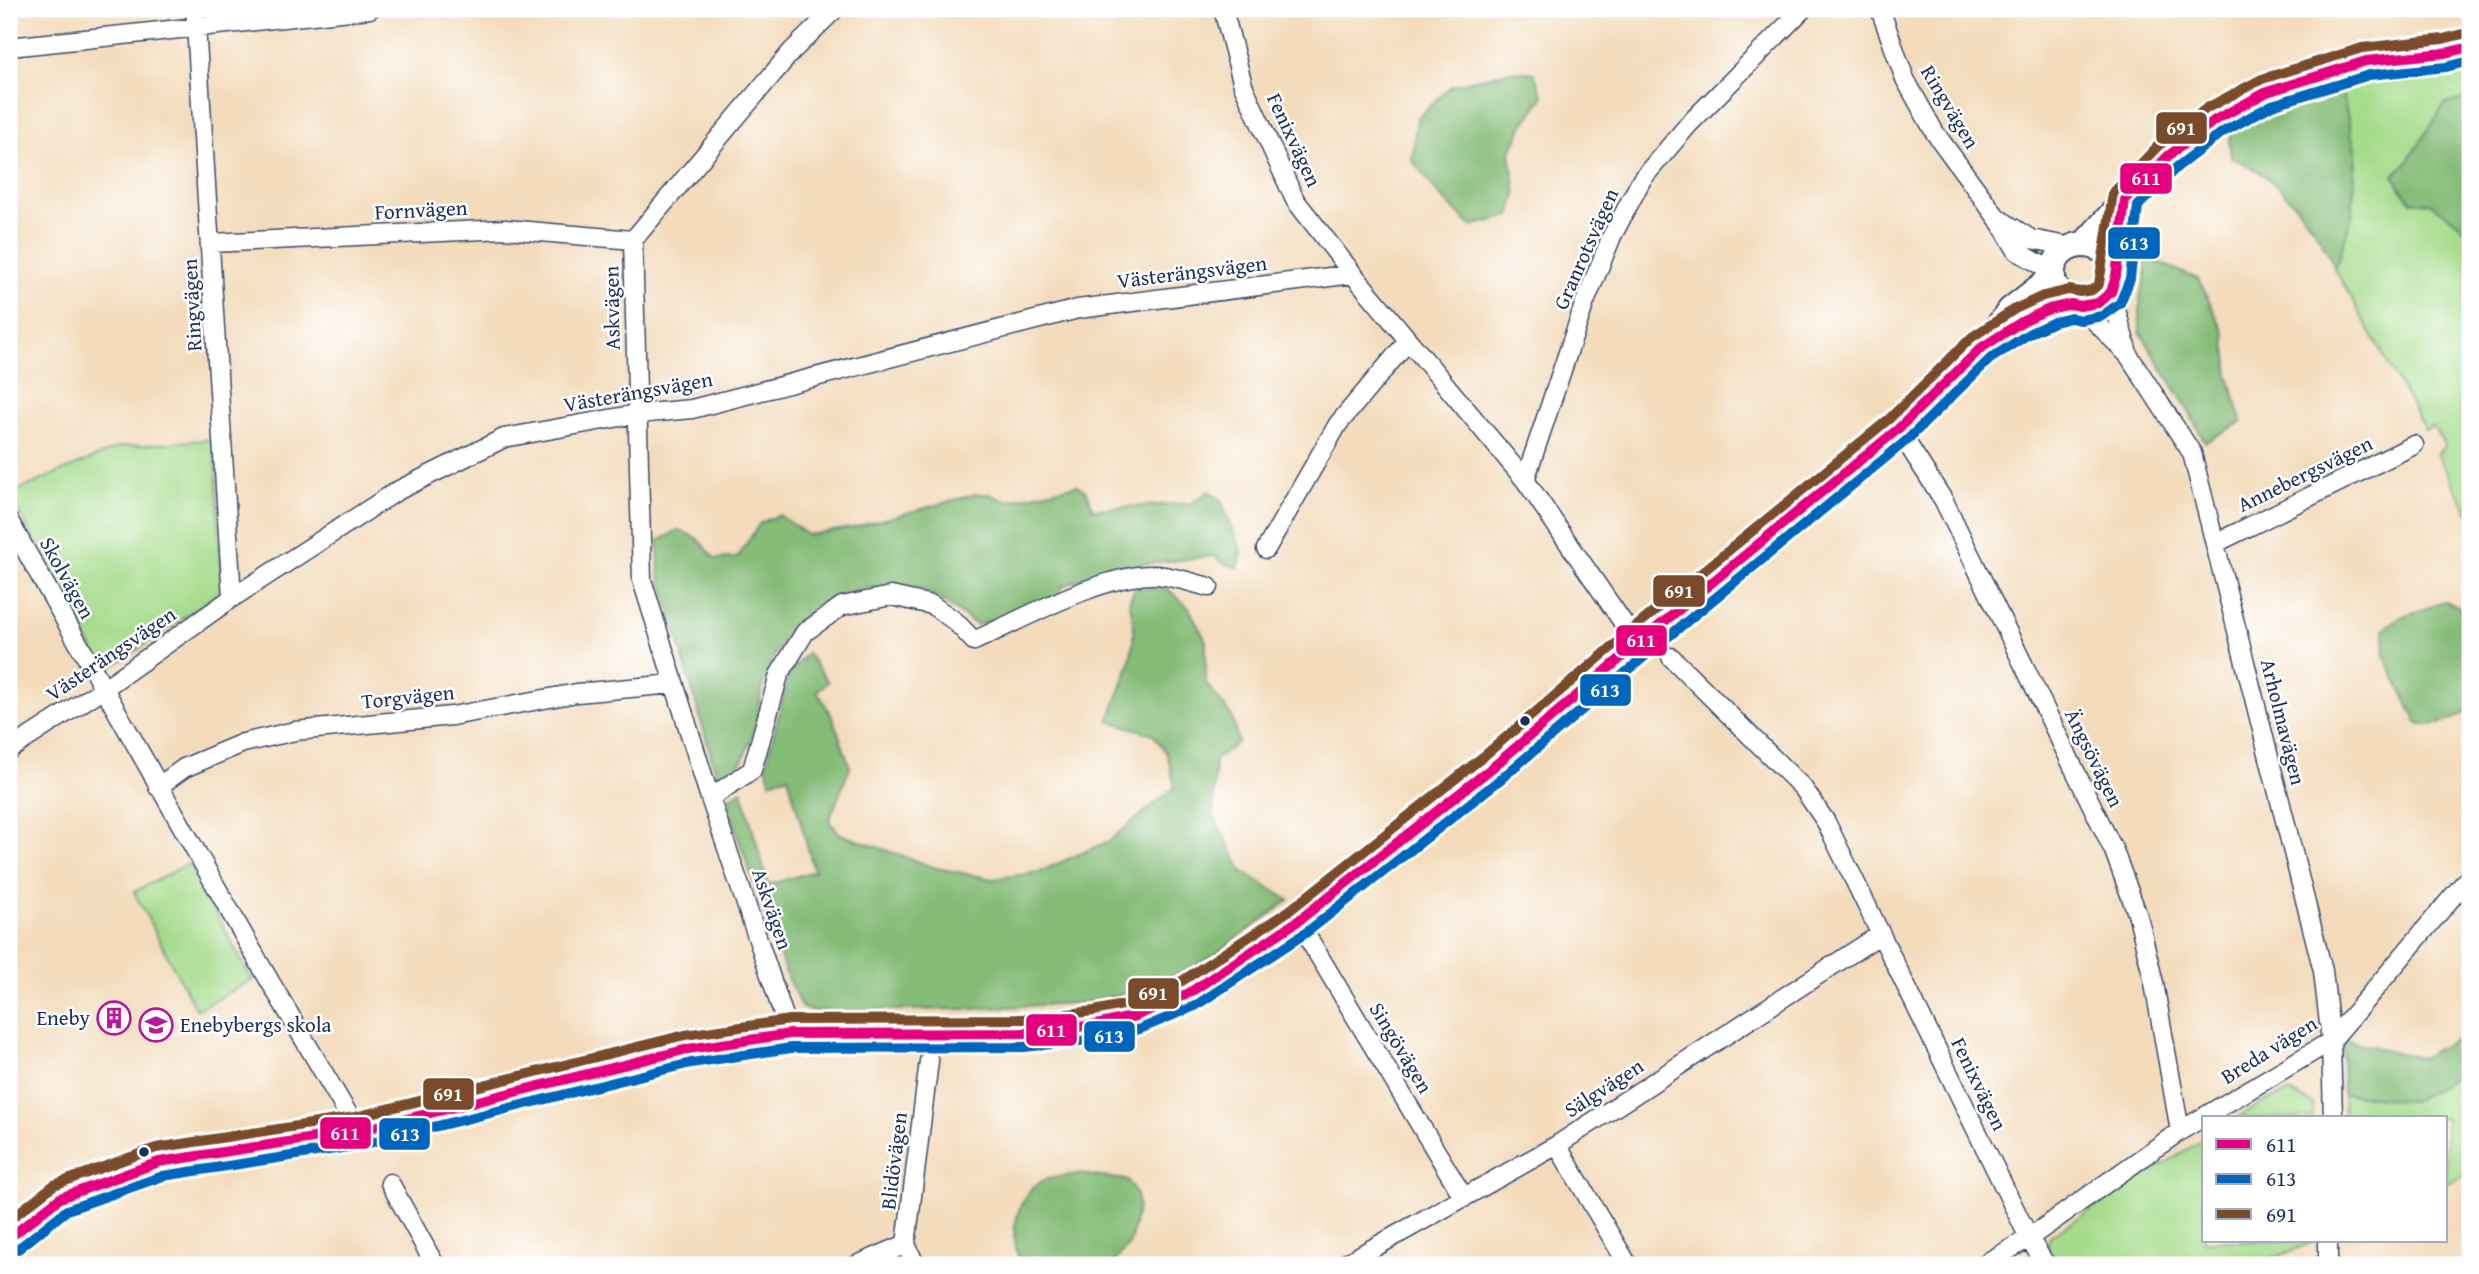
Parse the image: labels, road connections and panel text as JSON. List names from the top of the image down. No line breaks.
{"streets":{"street":["Ringvägen","Fenixvägen","Fornvägen","Granrotsvägen","Västerängsvägen","Askvägen","Annebergsvägen","Skolvägen","Torgvägen","Arholmavägen","Ängsövägen","Singövägen","Breda vägen","Sälgvägen","Blidövägen"]},"crossings":[["Ringvägen","Fornvägen"],["Ringvägen","Västerängsvägen"],["Ringvägen","Arholmavägen"],["Fenixvägen","Granrotsvägen"],["Fenixvägen","Västerängsvägen"],["Fenixvägen","Breda vägen"],["Fenixvägen","Sälgvägen"],["Fornvägen","Askvägen"],["Västerängsvägen","Askvägen"],["Västerängsvägen","Skolvägen"],["Askvägen","Torgvägen"],["Annebergsvägen","Arholmavägen"],["Skolvägen","Torgvägen"],["Arholmavägen","Breda vägen"],["Ängsövägen","Breda vägen"],["Singövägen","Sälgvägen"]],"places":{"building":["Eneby"],"school or university":["Enebybergs skola"]},"lines":["transit line 691","transit line 611","transit line 613"],"legend":["611","613","691"]}
